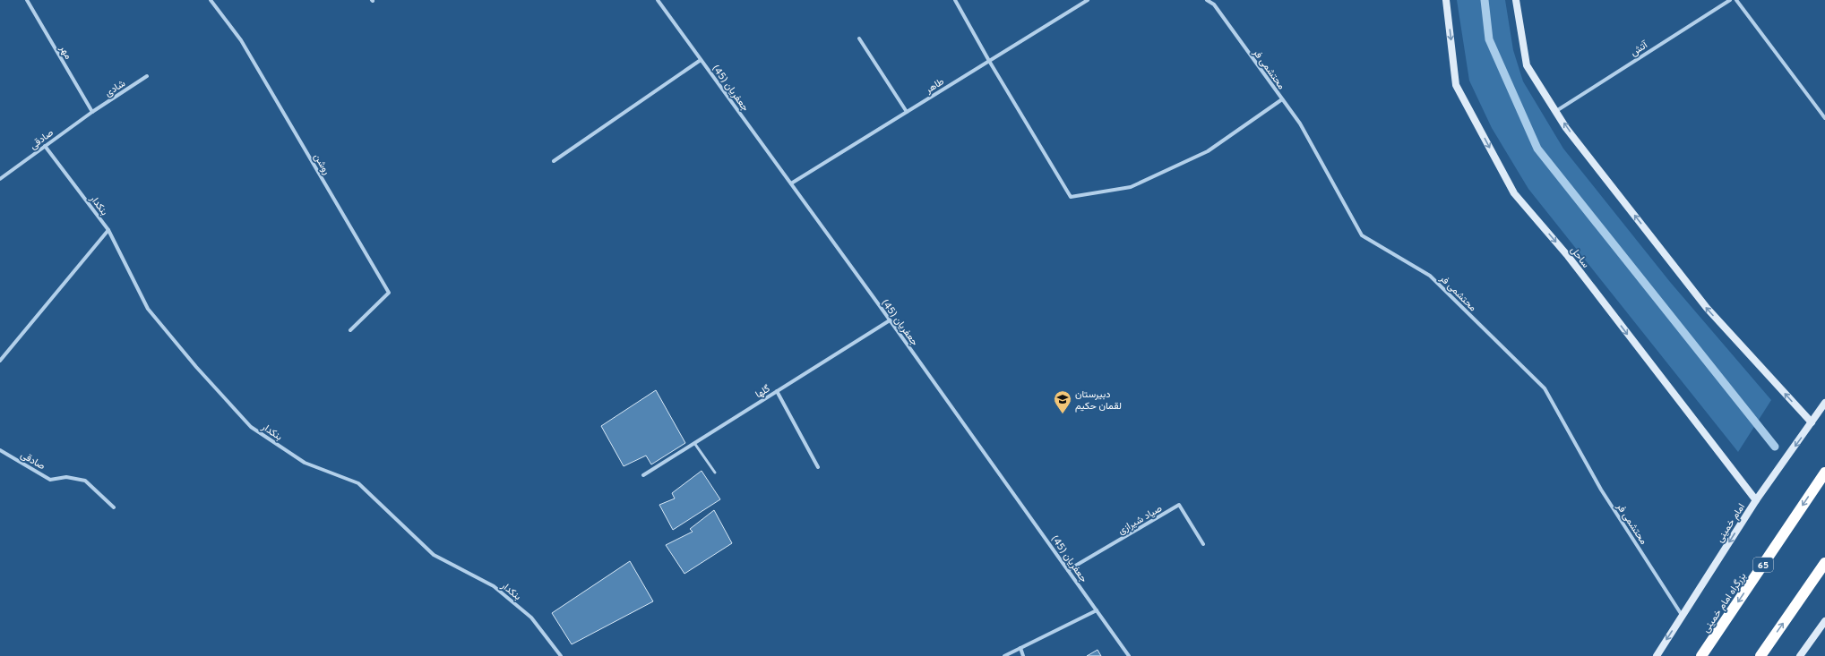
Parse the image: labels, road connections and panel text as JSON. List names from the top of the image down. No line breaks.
{"streets":{"highway":["65","بزرگراه امام خمینی"],"street":["آتش","مهر","محتشمی فر","طاهر","شادی","جعفریان (45)","صادقی","روشن","بنکدار","ساحل","گلها","صیاد شیرازی","امام خمینی"]},"crossings":[["مهر","شادی"],["مهر","صادقی"],["محتشمی فر","امام خمینی"],["طاهر","جعفریان (45)"],["شادی","صادقی"],["جعفریان (45)","گلها"],["جعفریان (45)","صیاد شیرازی"],["صادقی","بنکدار"],["ساحل","امام خمینی"]],"one_way":["ساحل","امام خمینی"],"places":{"school or university":["دبیرستان لقمان حکیم"]}}
